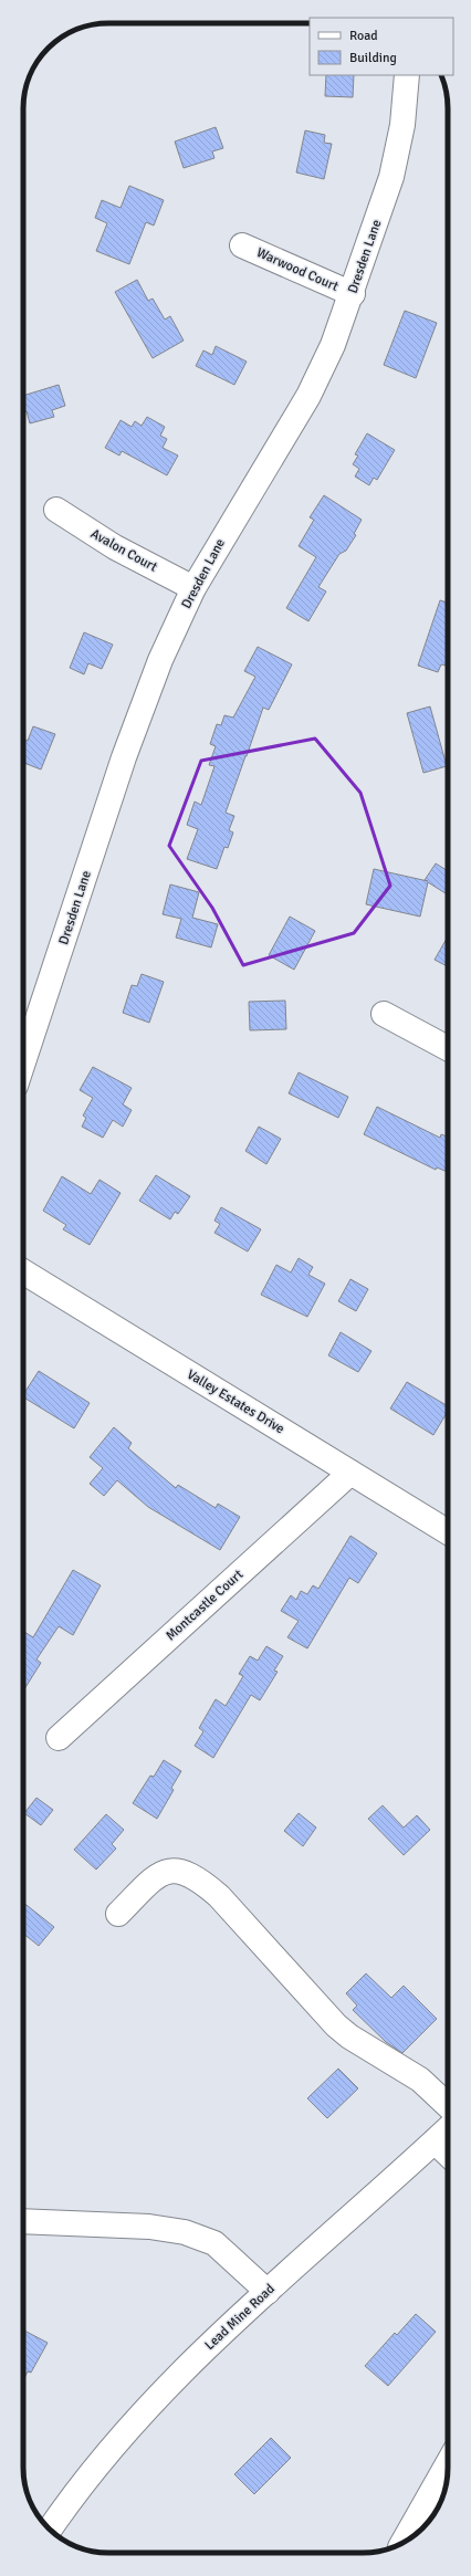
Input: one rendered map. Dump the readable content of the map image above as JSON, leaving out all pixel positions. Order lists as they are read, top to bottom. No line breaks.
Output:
{"streets":{"street":["Dresden Lane","Warwood Court","Avalon Court","Valley Estates Drive","Montcastle Court","Lead Mine Road"]},"crossings":[["Dresden Lane","Warwood Court"],["Dresden Lane","Avalon Court"],["Valley Estates Drive","Montcastle Court"]],"legend":["Road","Building"]}
